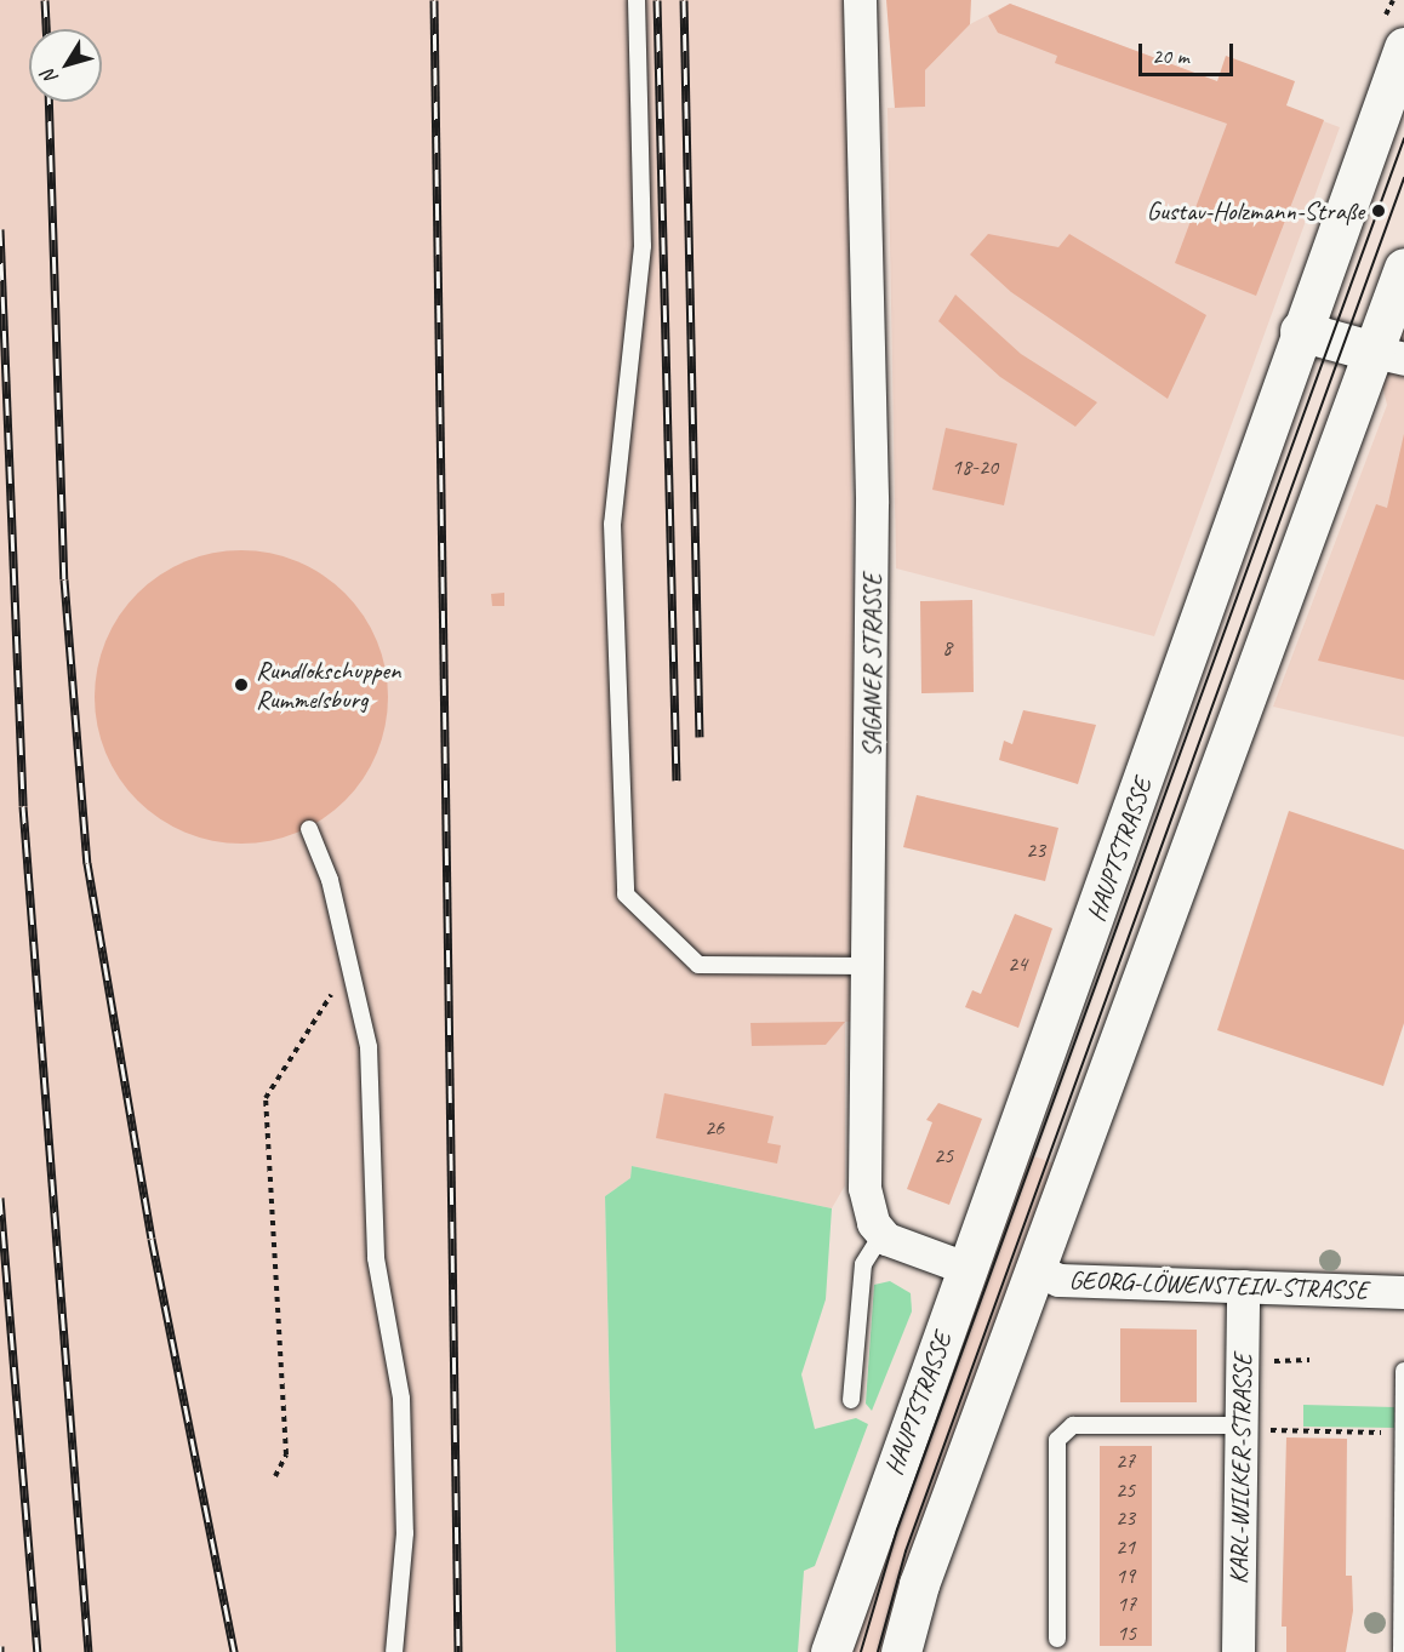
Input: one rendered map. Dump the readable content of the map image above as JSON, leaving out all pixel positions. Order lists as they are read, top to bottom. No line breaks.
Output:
{"streets":{"main road":["HAUPTSTRASSE"],"street":["SAGANER STRASSE","GEORG-LÖWENSTEIN-STRASSE","KARL-WILKER-STRASSE"]},"crossings":[["GEORG-LÖWENSTEIN-STRASSE","KARL-WILKER-STRASSE"]],"places":["Gustav-Holzmann-Straße","Rundlokschuppen Rummelsburg"],"house_numbers":["18-20","8","23","24","26","25","27","25","23","21","19","17","15"],"scale_bar":"20 m","north":"bottom left"}
